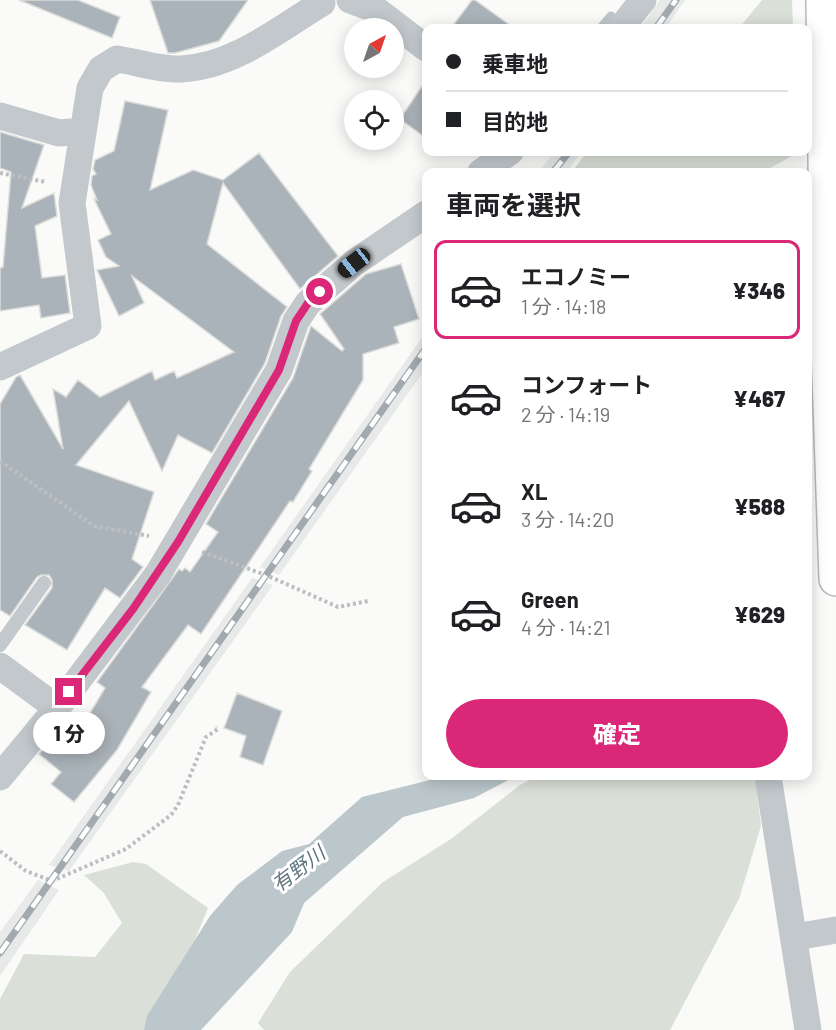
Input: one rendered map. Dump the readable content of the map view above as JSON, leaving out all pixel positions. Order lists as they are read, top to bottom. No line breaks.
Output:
{"water":["有野川"],"north":"top right","page":{"banner":["乗車地","目的地"],"heading":"車両を選択","list":[{"name":"エコノミー","note":"1 分 · 14:18","value":"¥346"},{"name":"コンフォート","note":"2 分 · 14:19","value":"¥467"},{"name":"XL","note":"3 分 · 14:20","value":"¥588"},{"name":"Green","note":"4 分 · 14:21","value":"¥629"}],"buttons":"確定","bubble":"1 分"}}
